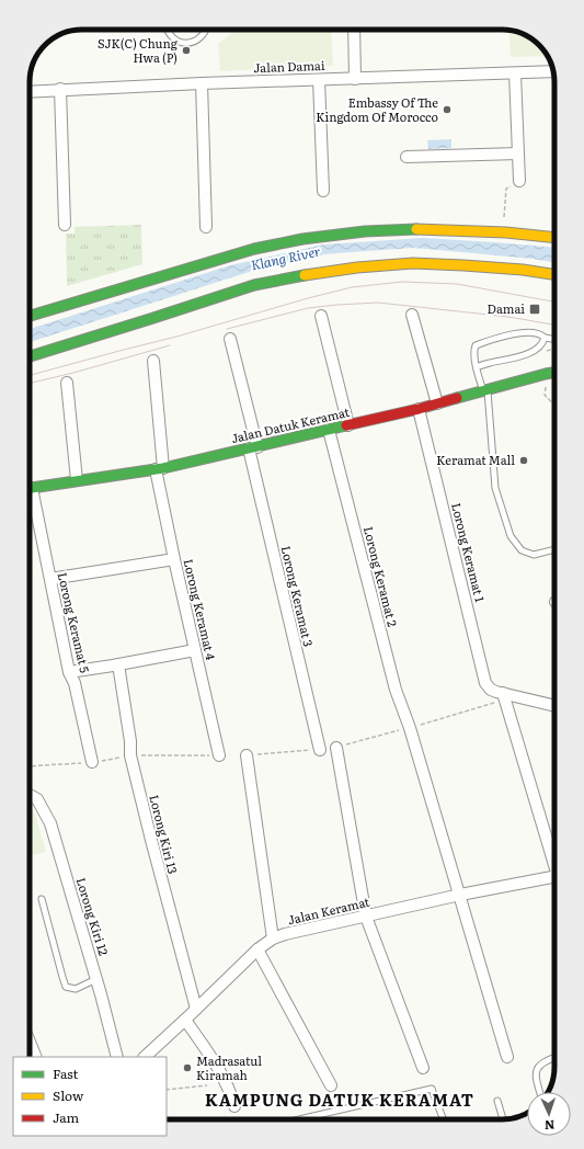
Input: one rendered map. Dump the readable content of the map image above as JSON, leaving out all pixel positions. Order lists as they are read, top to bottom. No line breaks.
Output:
{"streets":{"main road":["Jalan Datuk Keramat"],"street":["Jalan Damai","Lorong Keramat 1","Lorong Keramat 2","Lorong Keramat 3","Lorong Keramat 4","Lorong Keramat 5","Lorong Kiri 13","Jalan Keramat","Lorong Kiri 12"]},"crossings":[["Jalan Datuk Keramat","Lorong Keramat 1"],["Jalan Datuk Keramat","Lorong Keramat 2"],["Jalan Datuk Keramat","Lorong Keramat 3"],["Jalan Datuk Keramat","Lorong Keramat 4"],["Lorong Keramat 2","Jalan Keramat"],["Lorong Kiri 13","Jalan Keramat"]],"districts":["KAMPUNG DATUK KERAMAT"],"water":["Klang River"],"places":{"other":["SJK(C) Chung Hwa (P)","Embassy Of The Kingdom Of Morocco","Keramat Mall","Madrasatul Kiramah"],"transit":["Damai"]},"legend":["Fast","Slow","Jam"],"north":"bottom"}
